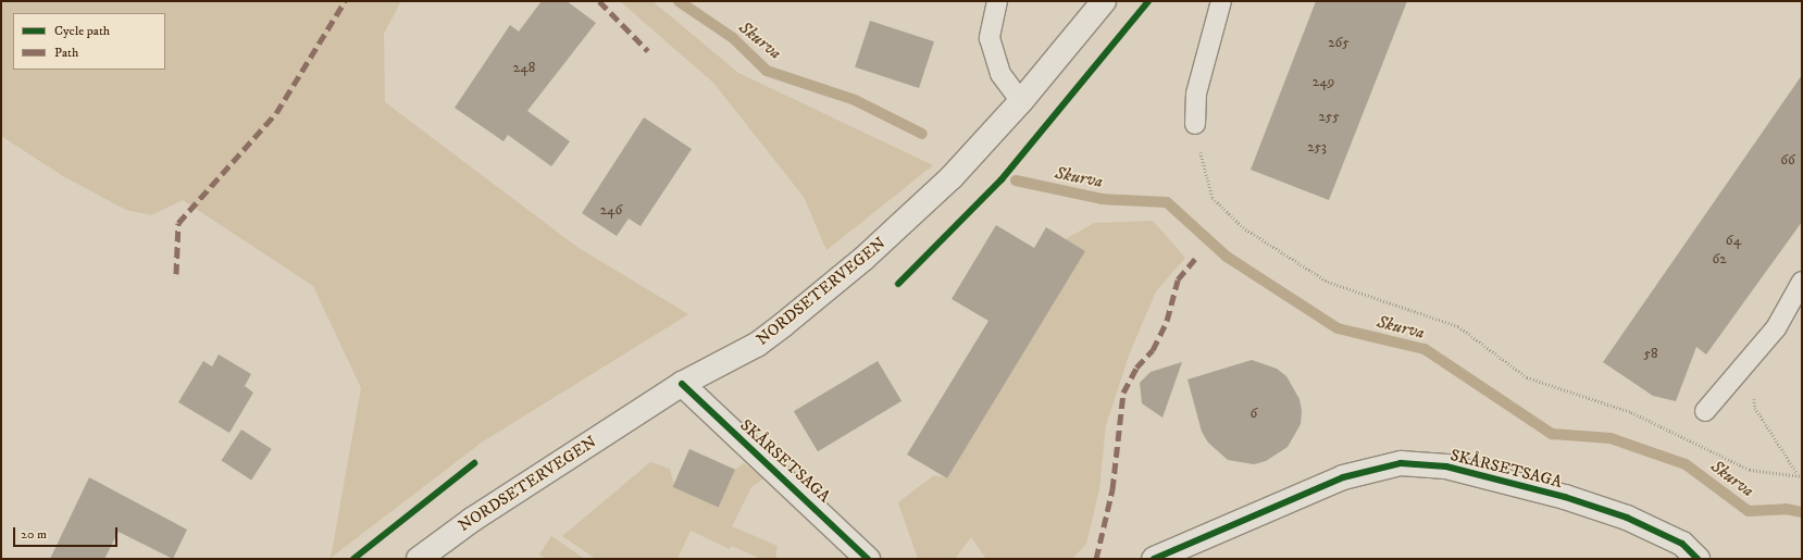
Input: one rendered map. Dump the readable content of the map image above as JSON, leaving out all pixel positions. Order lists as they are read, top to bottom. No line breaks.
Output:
{"streets":{"main road":["NORDSETERVEGEN","SKÅRSETSAGA"]},"crossings":[["NORDSETERVEGEN","SKÅRSETSAGA"]],"water":["Skurva"],"house_numbers":["265","248","249","255","253","66","246","64","62","58","6"],"legend":["Cycle path","Path"],"scale_bar":"20 m"}
